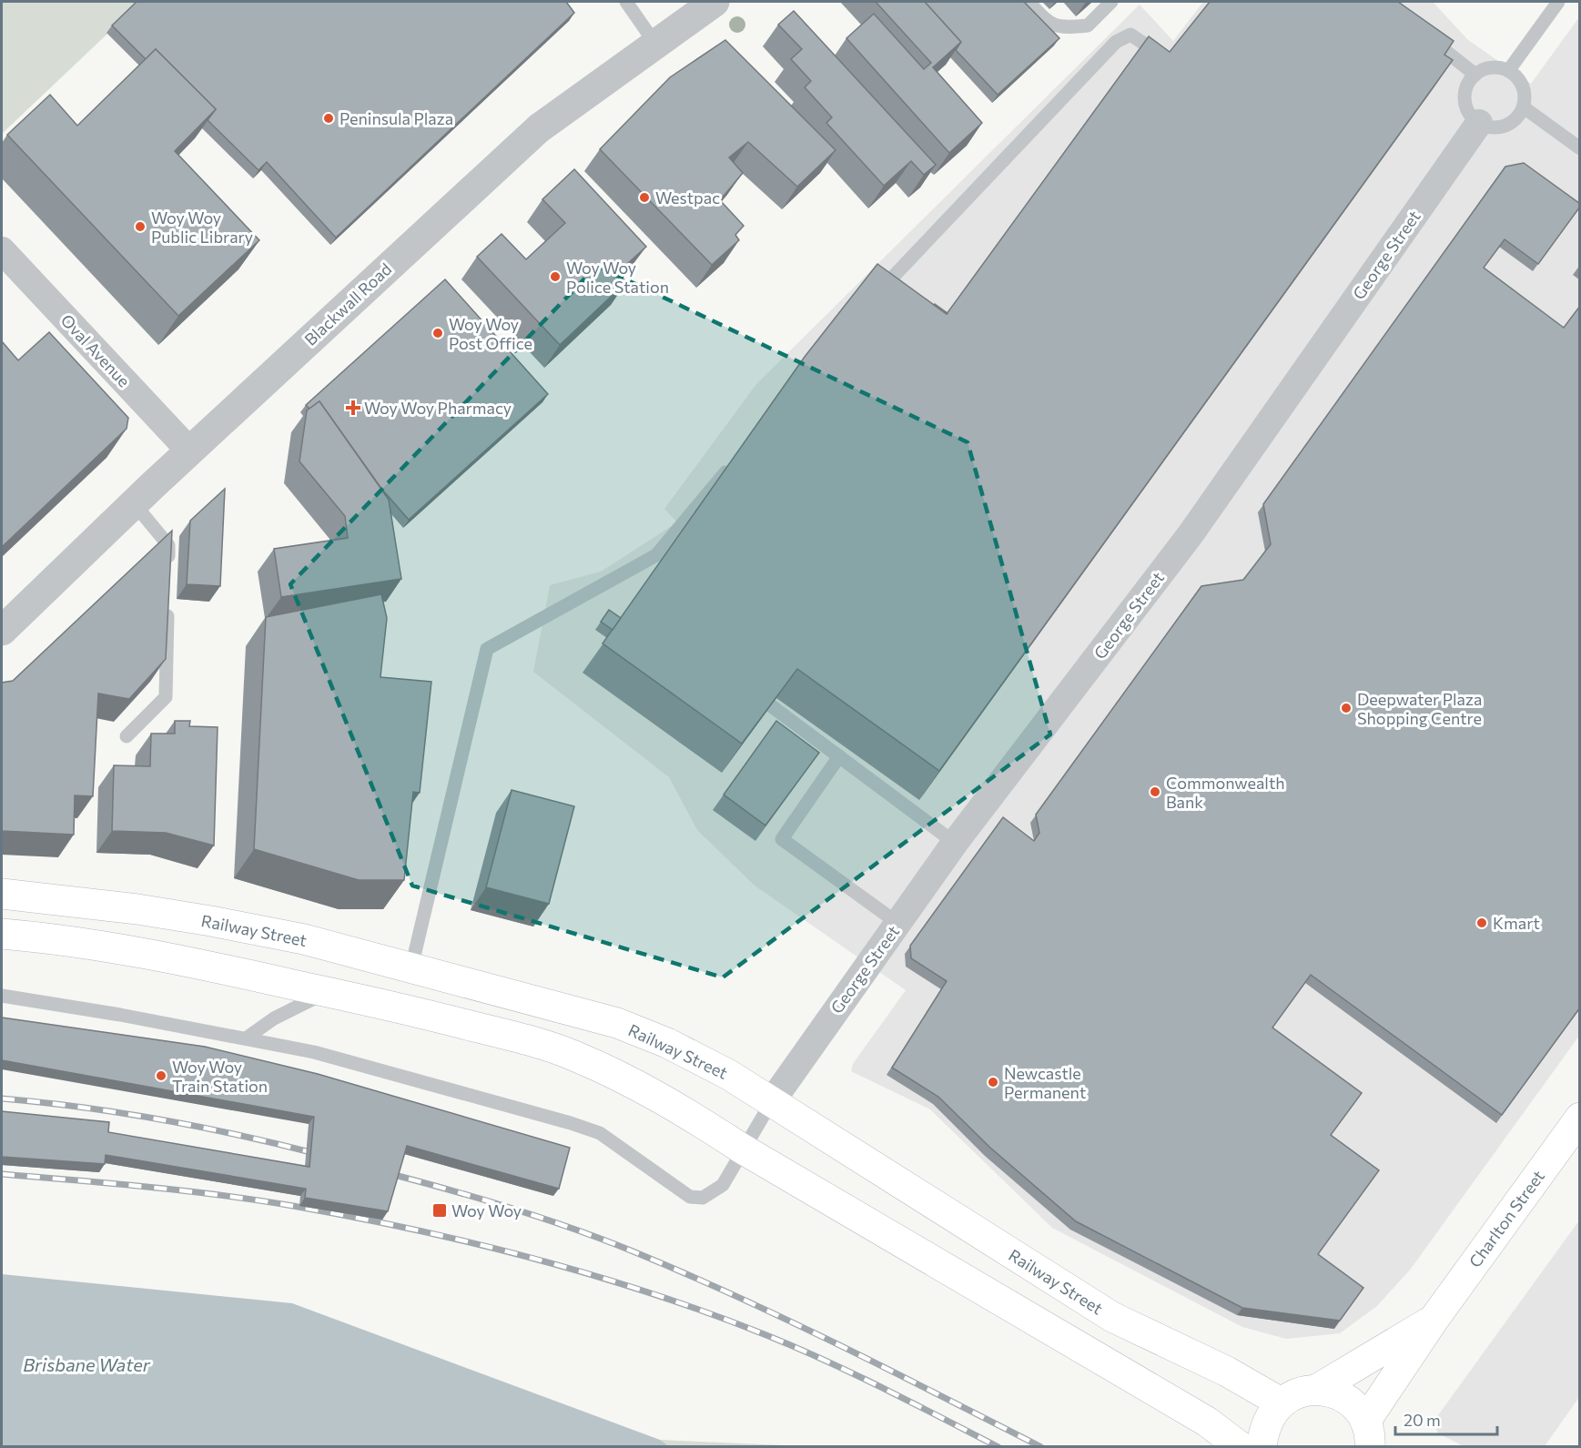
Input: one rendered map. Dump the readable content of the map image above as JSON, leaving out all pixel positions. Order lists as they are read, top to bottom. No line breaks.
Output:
{"streets":{"main road":["Railway Street","Charlton Street"],"street":["George Street","Blackwall Road","Oval Avenue"]},"crossings":[["George Street","Railway Street"],["Blackwall Road","Oval Avenue"],["Railway Street","Charlton Street"]],"water":["Brisbane Water"],"places":{"other":["Peninsula Plaza","Westpac","Woy Woy Public Library","Woy Woy Police Station","Woy Woy Post Office","Deepwater Plaza Shopping Centre","Commonwealth Bank","Kmart","Woy Woy Train Station","Newcastle Permanent"],"health":["Woy Woy Pharmacy"],"transit":["Woy Woy"]},"scale_bar":"20 m"}
